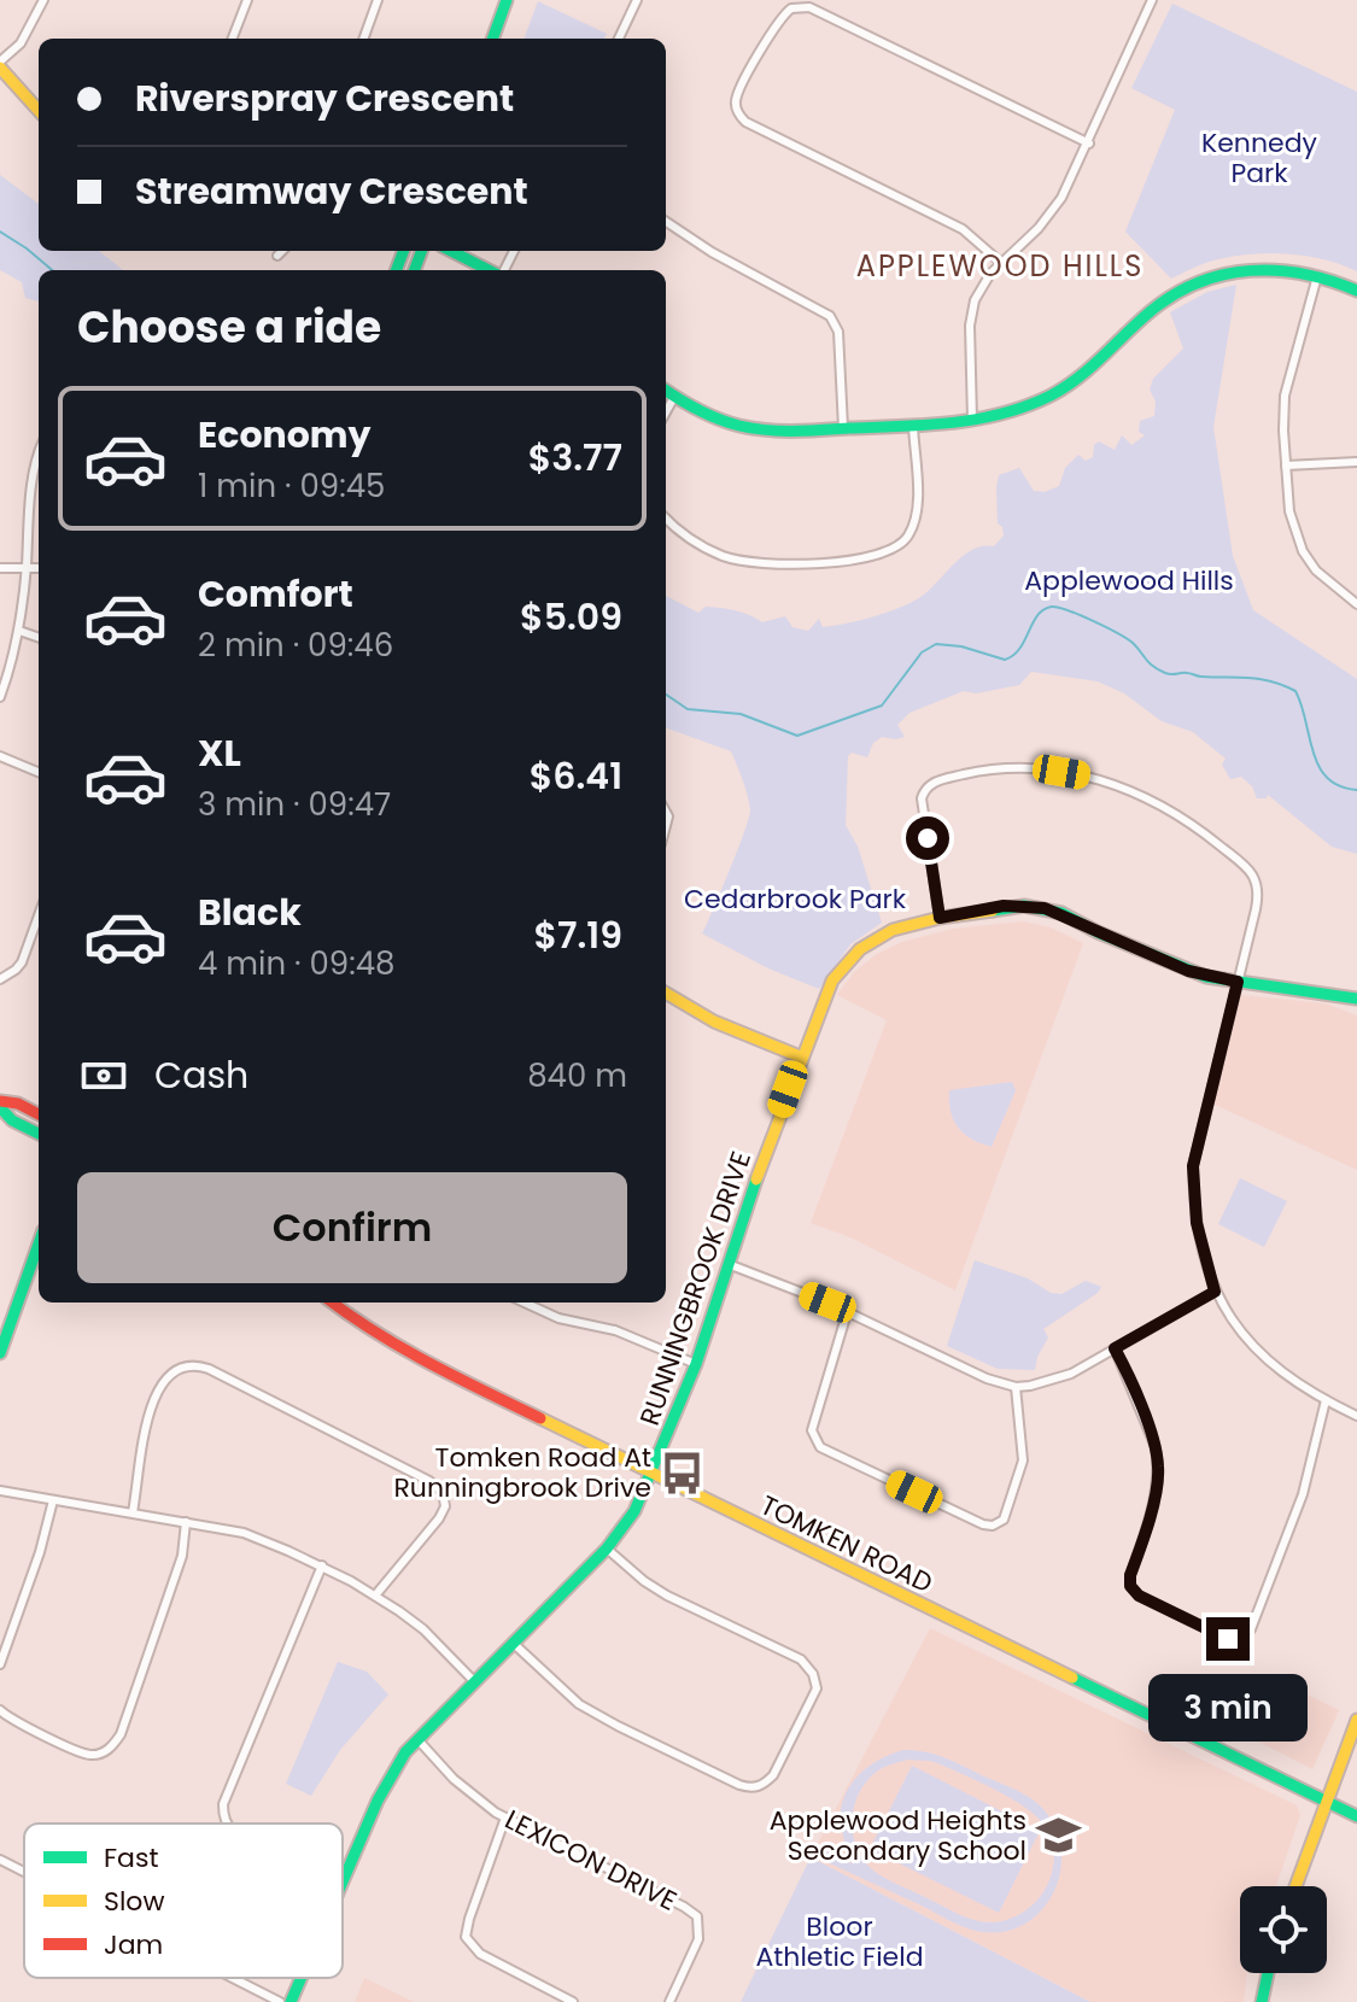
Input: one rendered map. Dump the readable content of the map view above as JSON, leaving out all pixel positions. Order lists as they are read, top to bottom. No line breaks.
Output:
{"streets":{"street":["RUNNINGBROOK DRIVE","TOMKEN ROAD","LEXICON DRIVE"]},"crossings":[["RUNNINGBROOK DRIVE","TOMKEN ROAD"],["RUNNINGBROOK DRIVE","LEXICON DRIVE"]],"districts":["APPLEWOOD HILLS"],"parks":["Kennedy Park","Applewood Hills","Cedarbrook Park","Bloor Athletic Field"],"places":{"bus stop":["Tomken Road At Runningbrook Drive"],"school or university":["Applewood Heights Secondary School"]},"legend":["Fast","Slow","Jam"],"page":{"banner":["Riverspray Crescent","Streamway Crescent"],"heading":"Choose a ride","list":[{"name":"Economy","note":"1 min · 09:45","value":"$3.77"},{"name":"Comfort","note":"2 min · 09:46","value":"$5.09"},{"name":"XL","note":"3 min · 09:47","value":"$6.41"},{"name":"Black","note":"4 min · 09:48","value":"$7.19"}],"pay":["Cash","840 m"],"buttons":"Confirm","bubble":"3 min"}}
